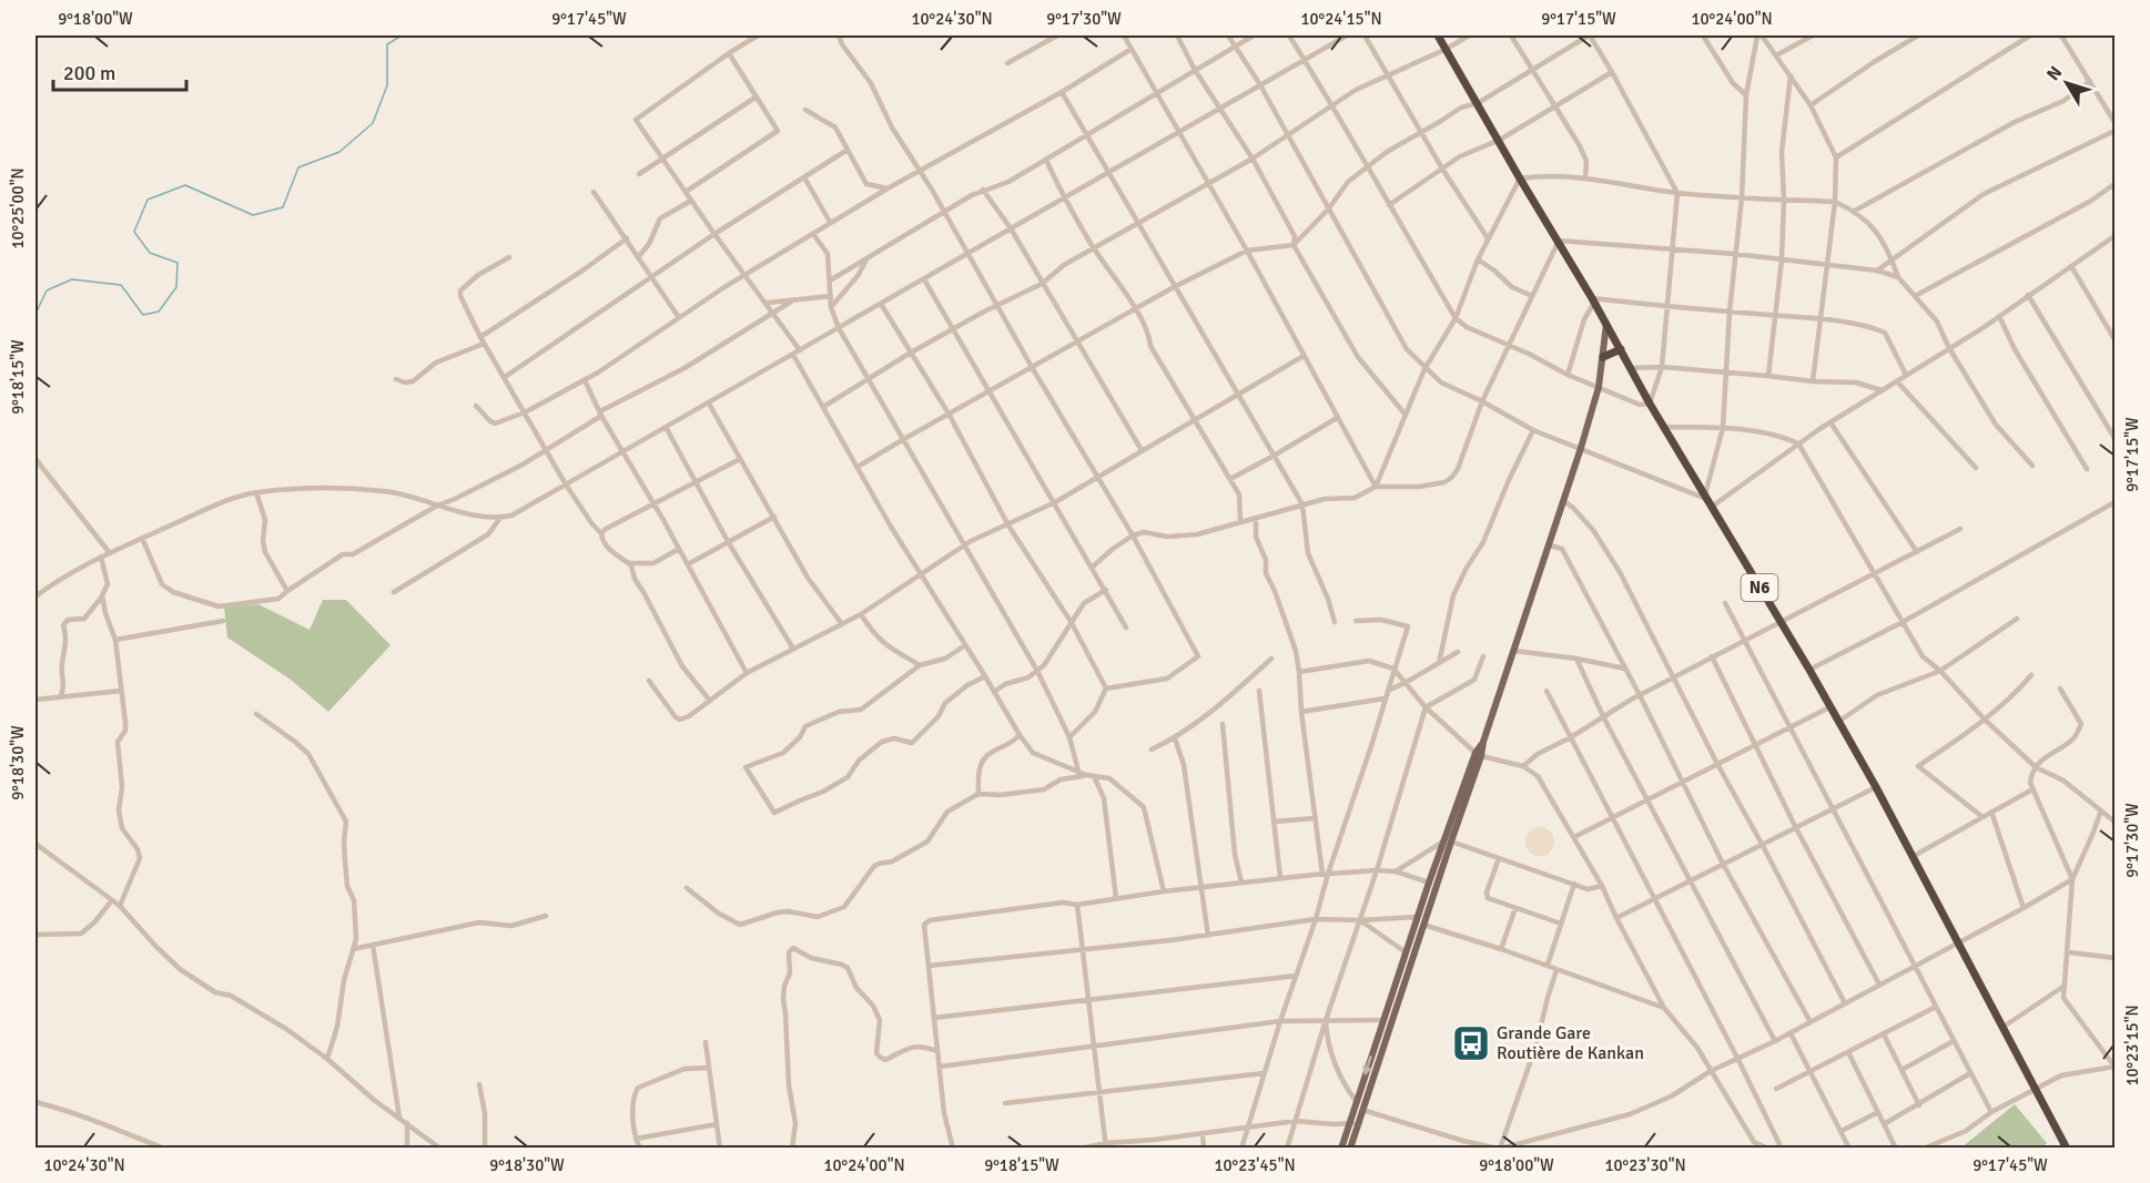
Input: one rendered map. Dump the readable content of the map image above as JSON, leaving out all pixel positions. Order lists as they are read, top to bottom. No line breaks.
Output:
{"streets":{"highway":["N6"]},"places":{"bus stop":["Grande Gare Routière de Kankan"]},"scale_bar":"200 m","north":"top left","coordinates":["9°18'00\"W","9°17'45\"W","10°24'30\"N","9°17'30\"W","10°24'15\"N","9°17'15\"W","10°24'00\"N","10°25'00\"N","9°18'15\"W","9°18'30\"W","10°23'15\"N","10°23'45\"N","10°23'30\"N"]}
